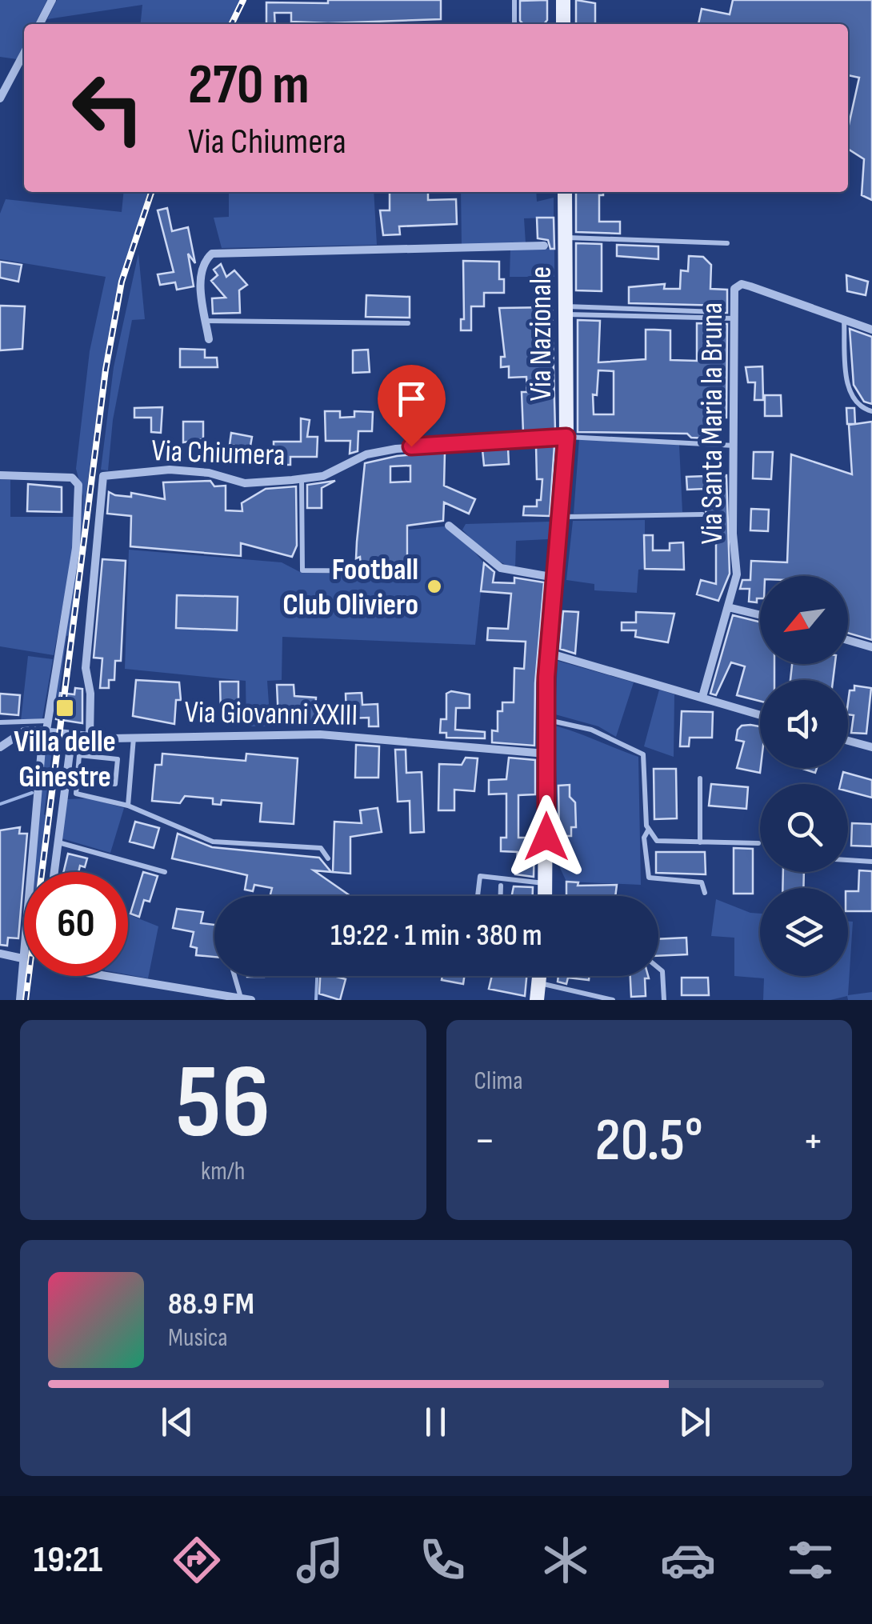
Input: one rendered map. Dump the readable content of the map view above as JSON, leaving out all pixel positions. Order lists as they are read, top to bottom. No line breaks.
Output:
{"streets":{"main road":["Via Nazionale"],"street":["Via Santa Maria la Bruna","Via Chiumera","Via Giovanni XXIII"]},"crossings":[["Via Nazionale","Via Chiumera"],["Via Nazionale","Via Giovanni XXIII"],["Via Chiumera","Via Giovanni XXIII"]],"places":{"other":["Football Club Oliviero"],"transit":["Villa delle Ginestre"]},"north":"bottom left","page":{"turn":["270 m","Via Chiumera"],"limit":"60","trip":"19:22 · 1 min · 380 m","tile":[["56","km/h"],"Clima"],"heat":["−","20.5°","+"],"song":["88.9 FM","Musica"],"tabs":"19:21"}}
